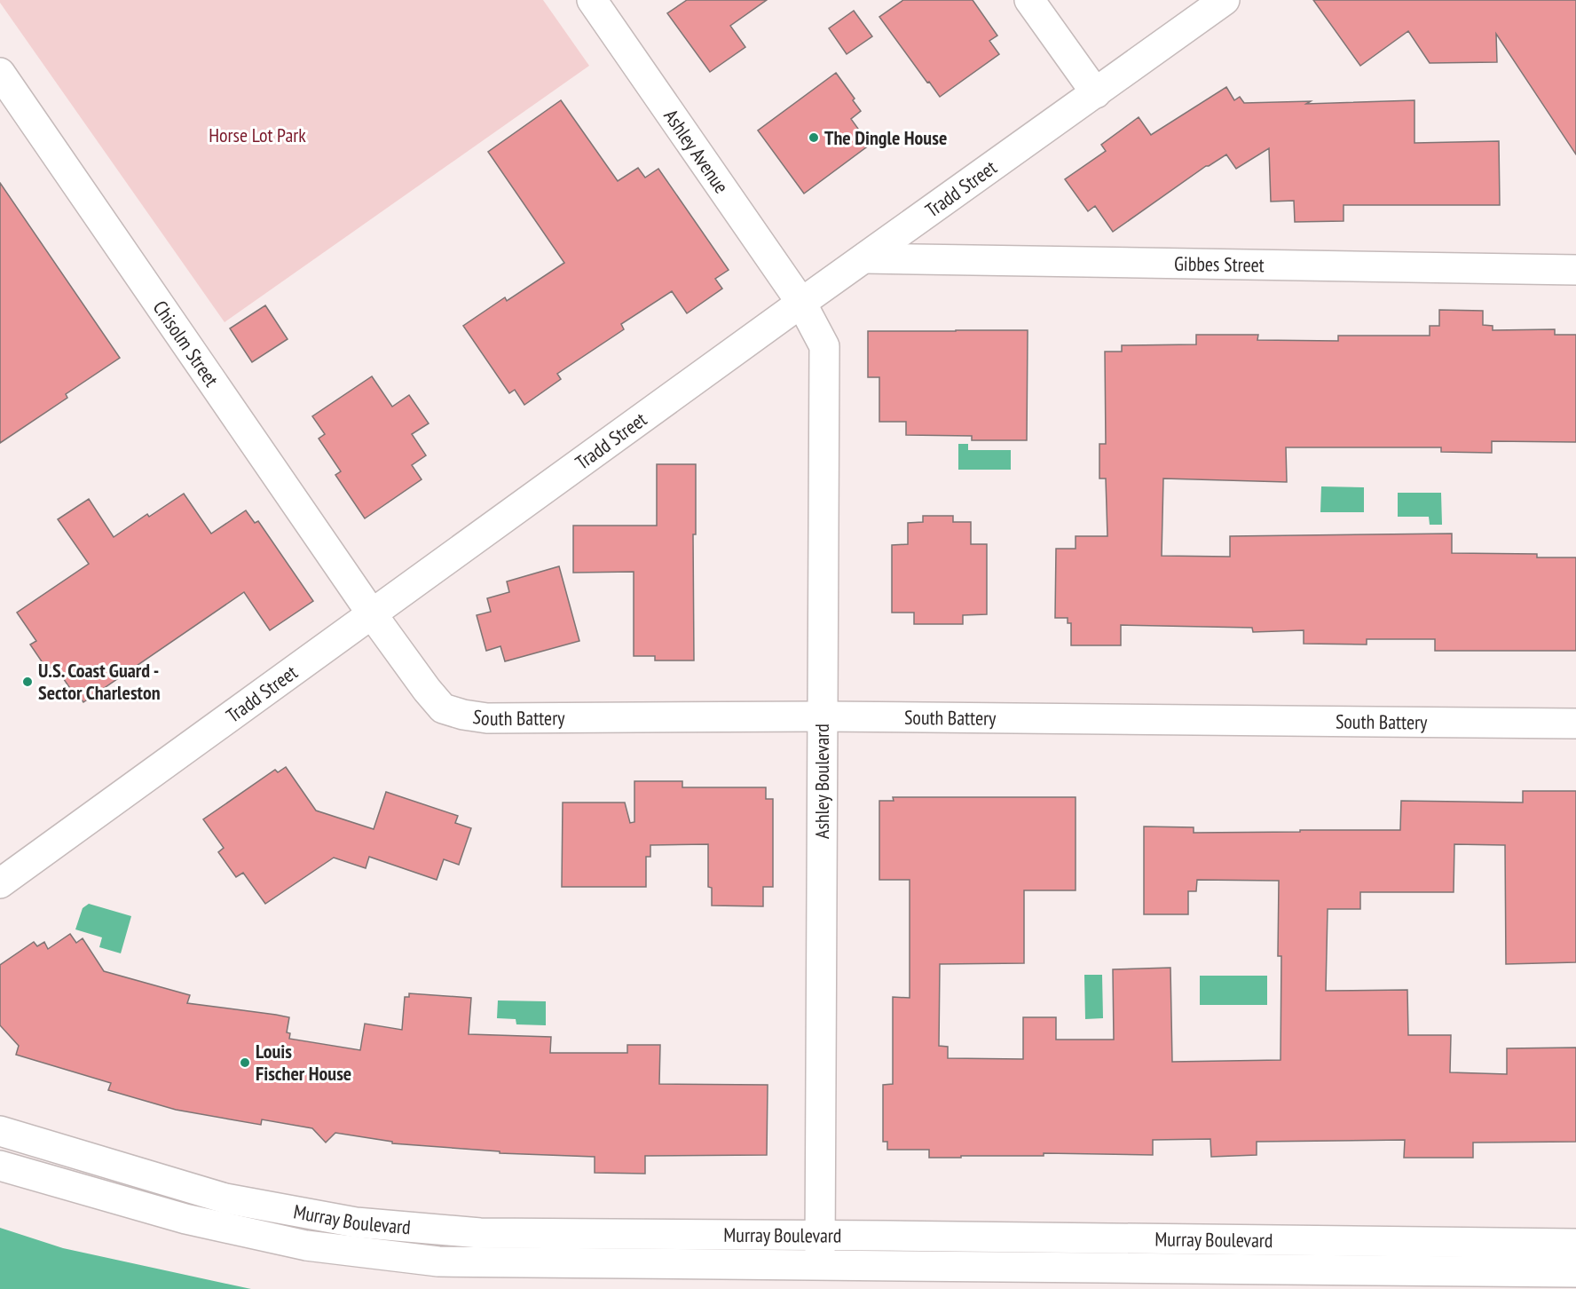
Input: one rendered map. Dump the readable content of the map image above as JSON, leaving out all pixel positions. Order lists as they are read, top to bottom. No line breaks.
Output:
{"streets":{"street":["Ashley Avenue","Tradd Street","Gibbes Street","Chisolm Street","South Battery","Ashley Boulevard","Murray Boulevard"]},"crossings":[["Ashley Avenue","Tradd Street"],["Ashley Avenue","Ashley Boulevard"],["Tradd Street","Gibbes Street"],["Tradd Street","Chisolm Street"],["Tradd Street","South Battery"],["Tradd Street","Ashley Boulevard"],["Chisolm Street","South Battery"],["South Battery","Ashley Boulevard"],["Ashley Boulevard","Murray Boulevard"]],"parks":["Horse Lot Park"],"places":["The Dingle House","U.S. Coast Guard - Sector Charleston","Louis Fischer House"]}
